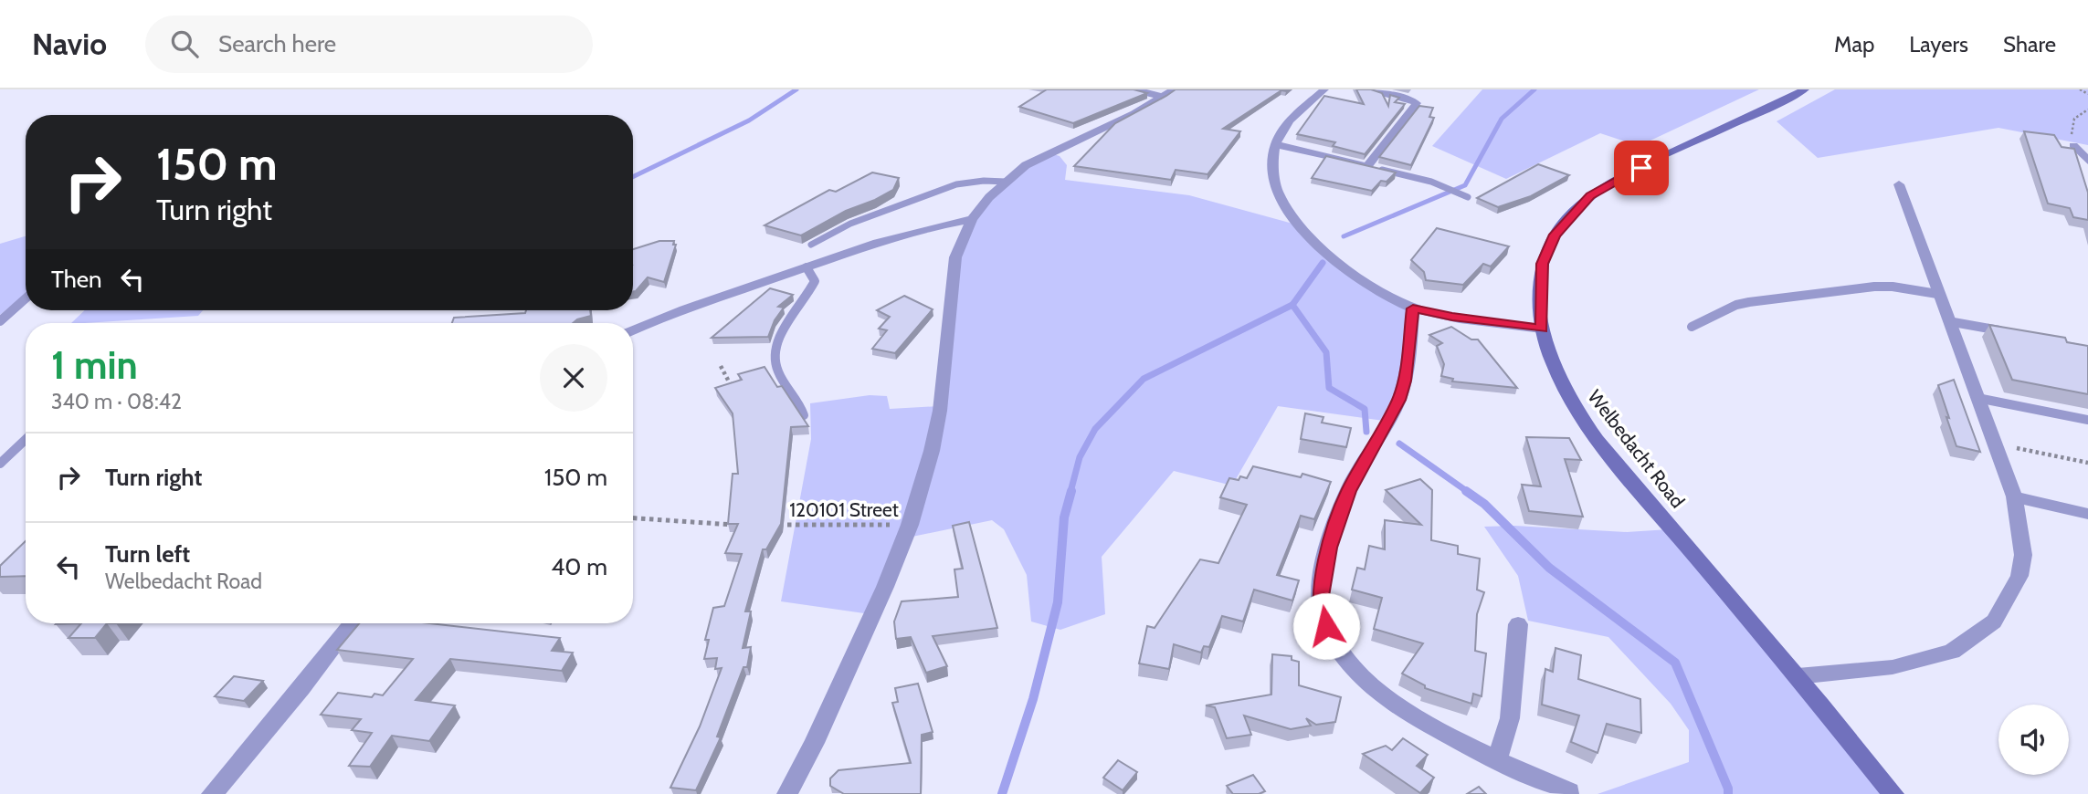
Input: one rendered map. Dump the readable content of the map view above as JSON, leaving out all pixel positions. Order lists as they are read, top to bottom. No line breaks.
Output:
{"streets":{"street":["Welbedacht Road"],"path":["120101 Street"]},"page":{"header":"Navio","search":"Search here","nav":["Map","Layers","Share"],"turn":["150 m","Turn right"],"then":"Then","heading":["1 min","340 m · 08:42"],"list":[{"name":"Turn right","value":"150 m"},{"name":"Turn left","note":"Welbedacht Road","value":"40 m"}]}}
